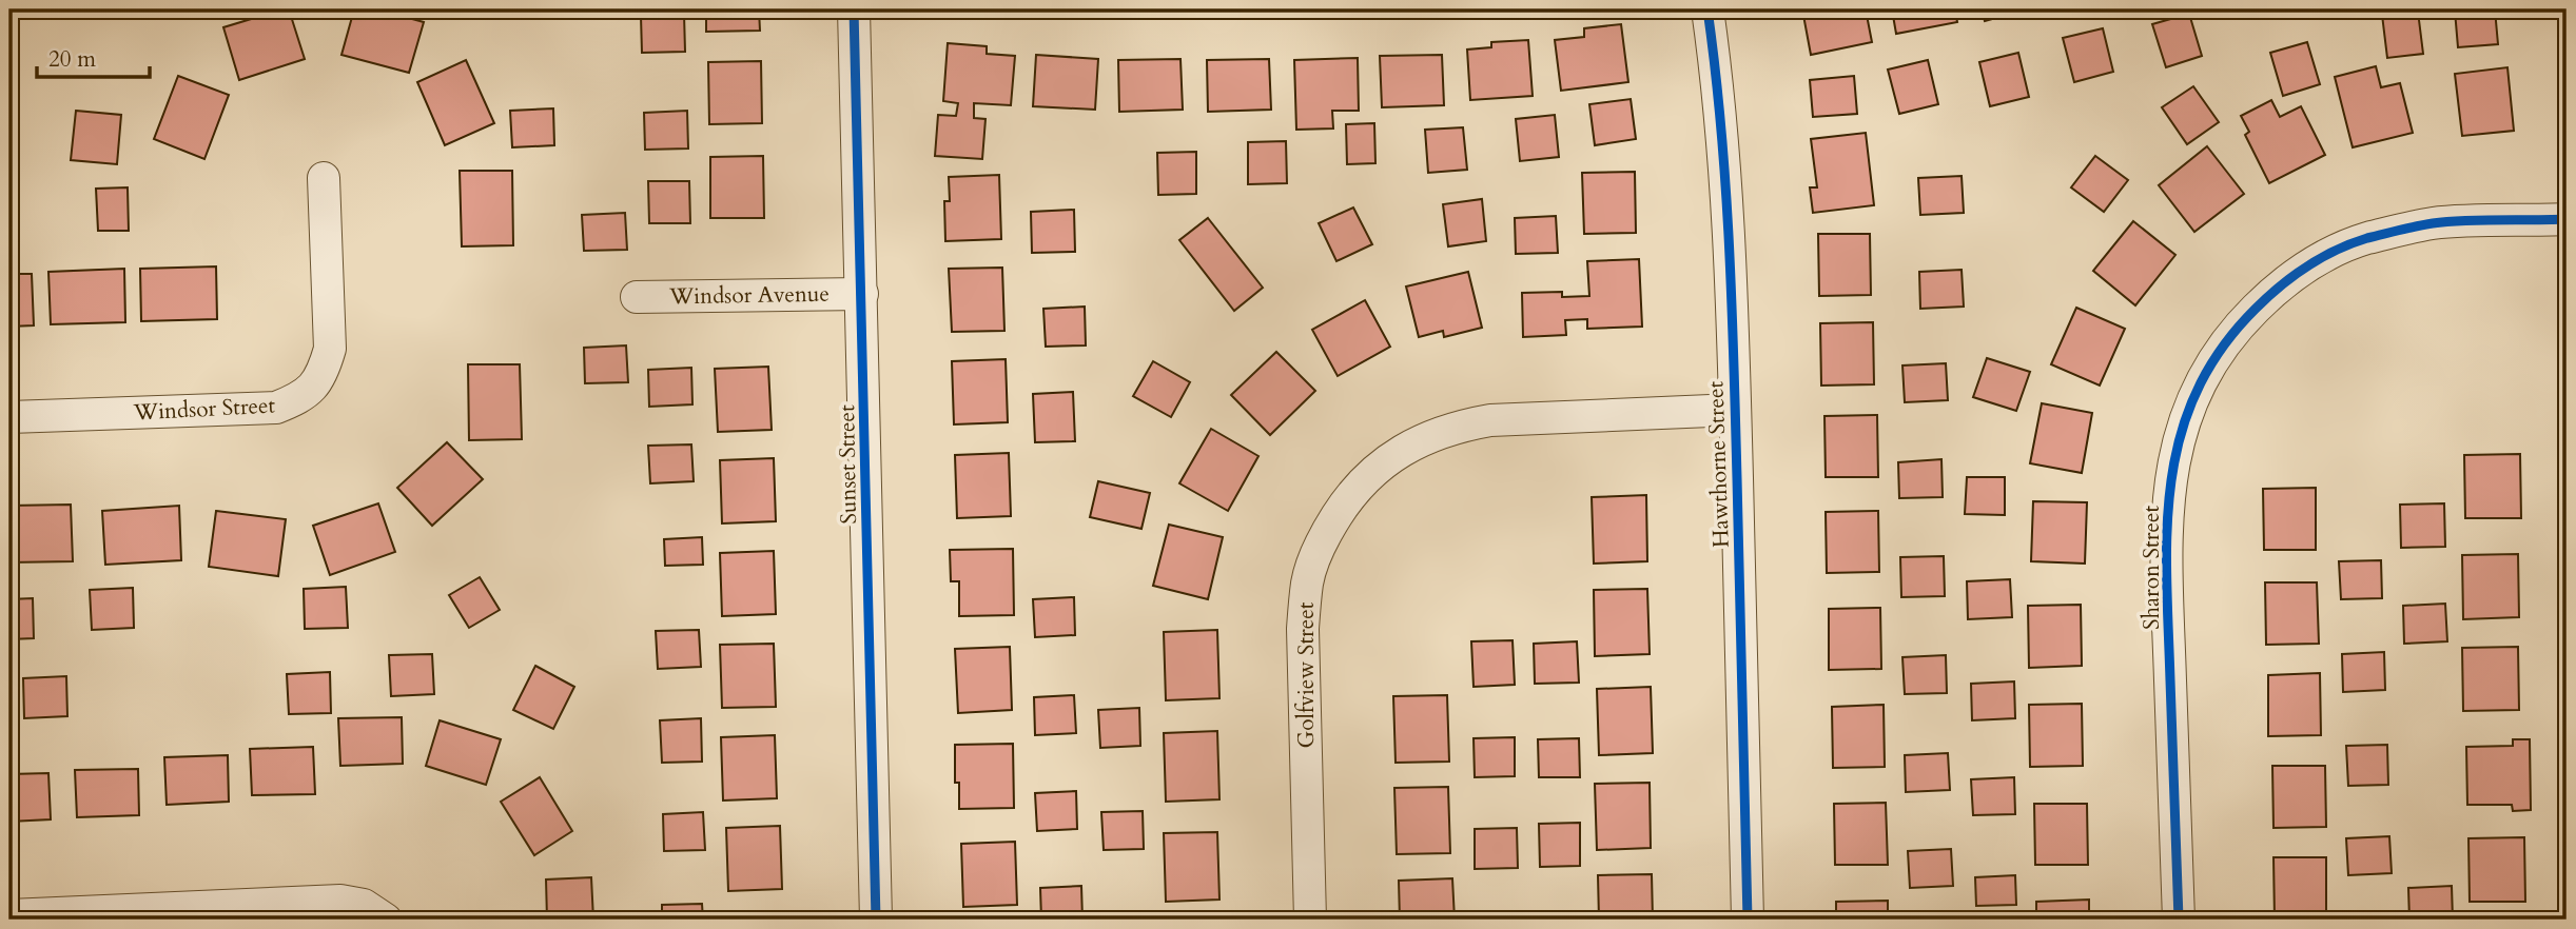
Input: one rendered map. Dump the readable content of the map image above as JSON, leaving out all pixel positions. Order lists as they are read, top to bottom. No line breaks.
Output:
{"streets":{"street":["Windsor Avenue","Windsor Street","Sunset Street","Hawthorne Street","Sharon Street","Golfview Street"]},"crossings":[["Windsor Avenue","Sunset Street"],["Hawthorne Street","Golfview Street"]],"scale_bar":"20 m"}
